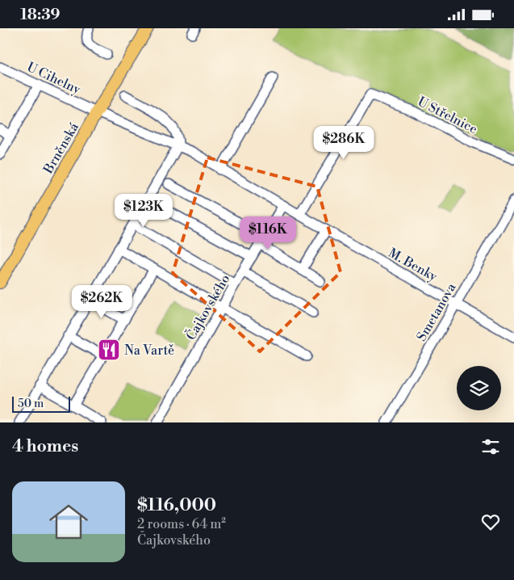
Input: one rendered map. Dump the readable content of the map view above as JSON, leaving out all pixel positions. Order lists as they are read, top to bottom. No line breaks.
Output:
{"streets":{"main road":["Brněnská"],"street":["U Cihelny","U Střelnice","M. Benky","Čajkovského","Smetanova"]},"crossings":[["U Cihelny","Brněnská"],["U Cihelny","M. Benky"],["U Střelnice","M. Benky"],["Brněnská","M. Benky"],["M. Benky","Čajkovského"],["M. Benky","Smetanova"]],"places":{"restaurant":["Na Vartě"]},"scale_bar":"50 m","page":{"status":"18:39","price":["$286K","$123K","$116K","$262K"],"scale":"50 m","heading":"4 homes","list":[{"name":"$116,000","note":"2 rooms · 64 m² · Čajkovského"}]}}
